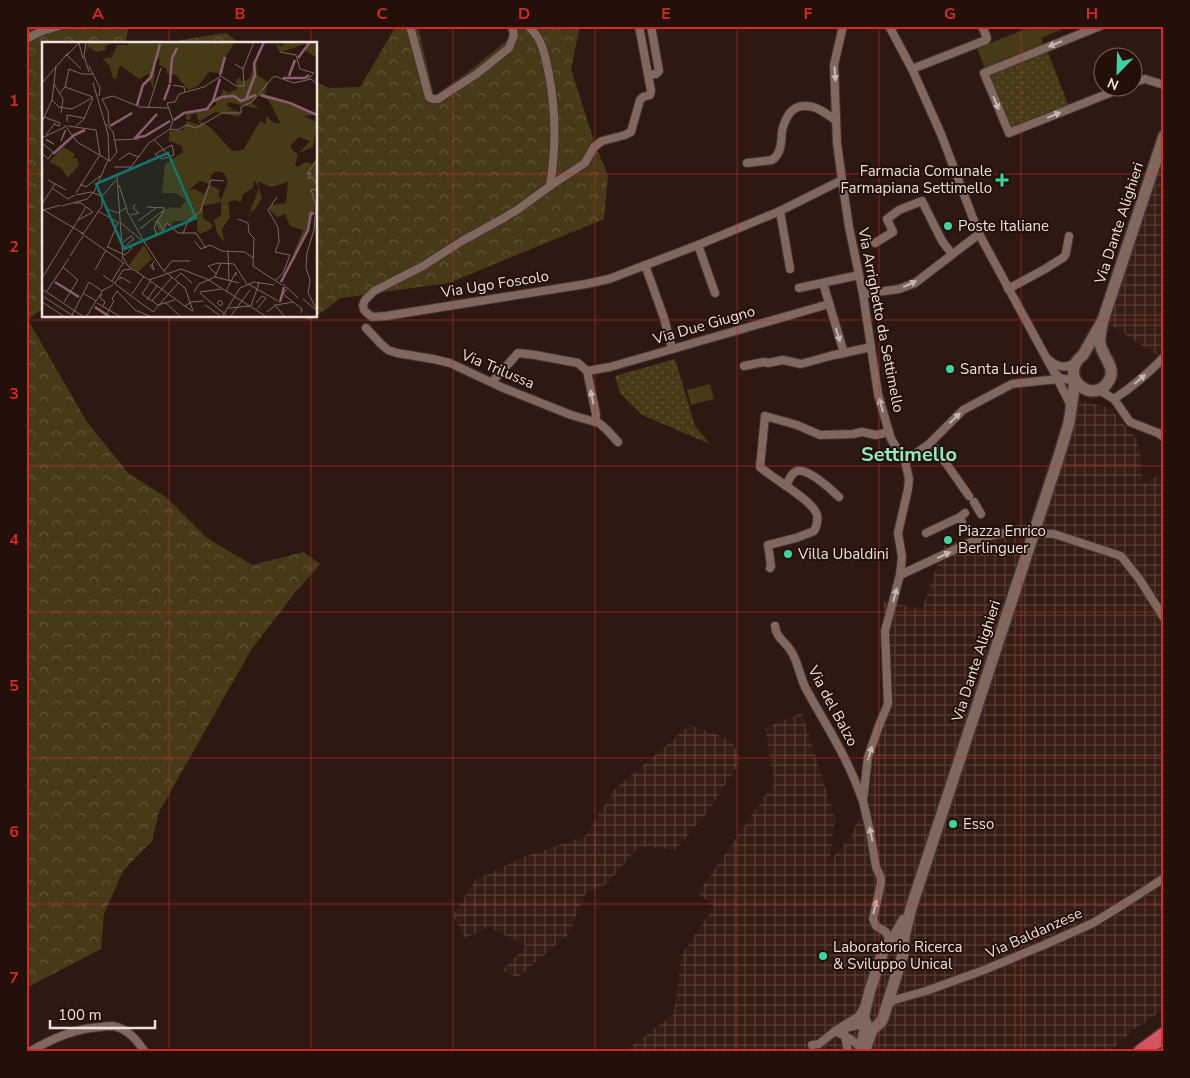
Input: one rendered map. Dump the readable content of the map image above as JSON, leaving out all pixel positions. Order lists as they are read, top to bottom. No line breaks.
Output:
{"streets":{"main road":["Via Dante Alighieri"],"street":["Via Ugo Foscolo","Via Arrighetto da Settimello","Via Due Giugno","Via Trilussa","Via del Balzo","Via Baldanzese"]},"crossings":[["Via Dante Alighieri","Via Arrighetto da Settimello"],["Via Dante Alighieri","Via Baldanzese"],["Via Ugo Foscolo","Via Arrighetto da Settimello"],["Via Arrighetto da Settimello","Via del Balzo"]],"districts":["Settimello"],"places":{"health":["Farmacia Comunale Farmapiana Settimello"],"other":["Poste Italiane","Santa Lucia","Piazza Enrico Berlinguer","Villa Ubaldini","Esso","Laboratorio Ricerca & Sviluppo Unical"]},"scale_bar":"100 m","north":"bottom left","grid":{"columns":["A","B","C","D","E","F","G","H"],"rows":["1","2","3","4","5","6","7"]}}
